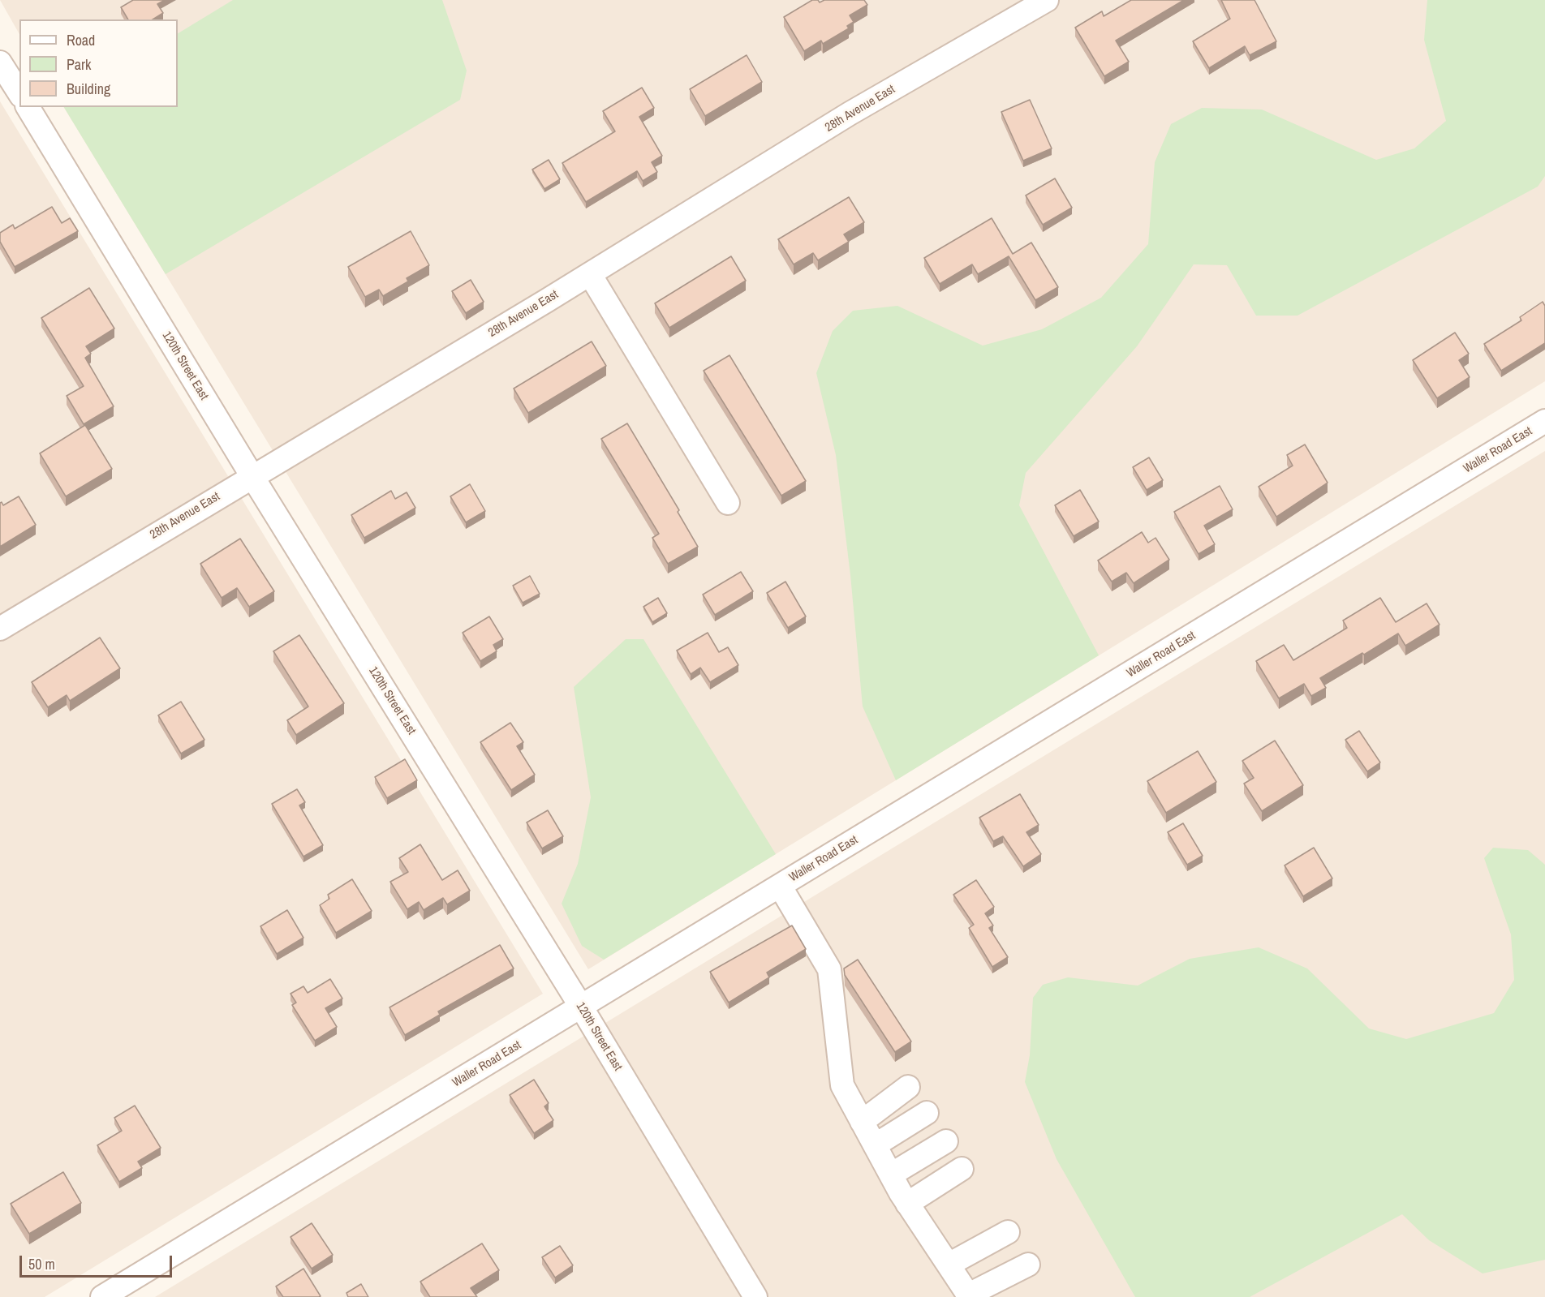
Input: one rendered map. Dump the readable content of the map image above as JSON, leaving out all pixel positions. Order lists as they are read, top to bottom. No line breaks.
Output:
{"streets":{"street":["28th Avenue East","120th Street East","Waller Road East"]},"crossings":[["28th Avenue East","120th Street East"],["120th Street East","Waller Road East"]],"legend":["Road","Park","Building"],"scale_bar":"50 m"}
